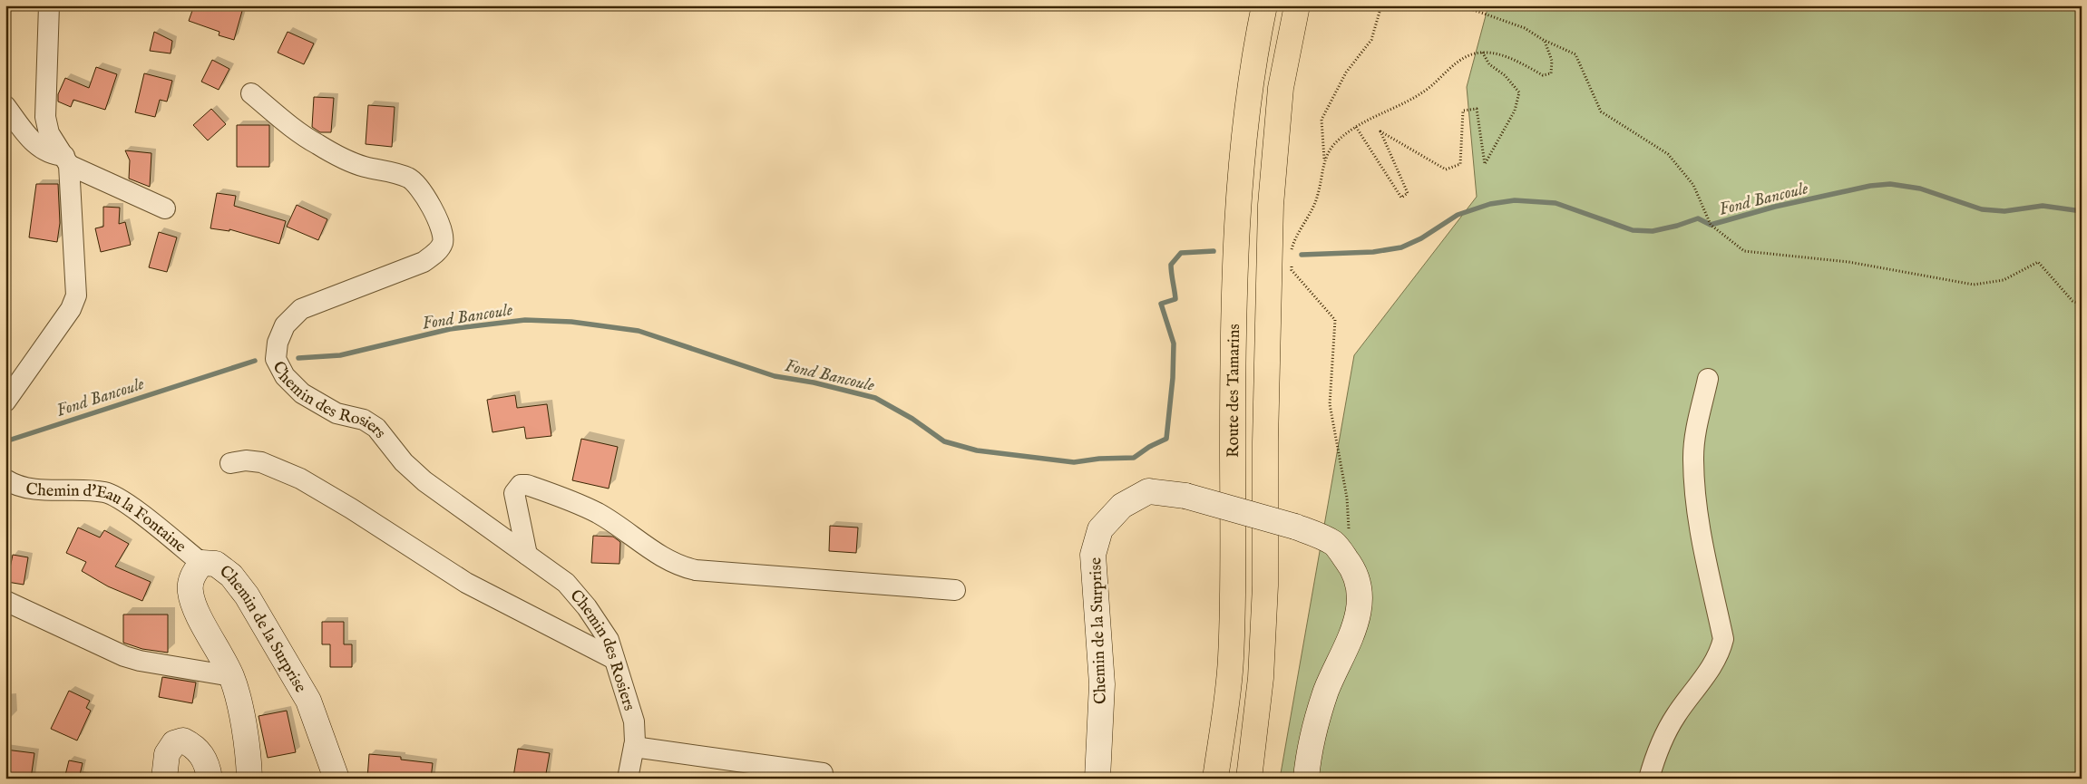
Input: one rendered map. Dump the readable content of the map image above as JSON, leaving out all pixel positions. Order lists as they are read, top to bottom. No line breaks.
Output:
{"streets":{"highway":["Route des Tamarins"],"main road":["Chemin de la Surprise"],"street":["Chemin des Rosiers","Chemin d'Eau la Fontaine"]},"crossings":[["Chemin d'Eau la Fontaine","Chemin de la Surprise"]],"water":["Fond Bancoule"]}
